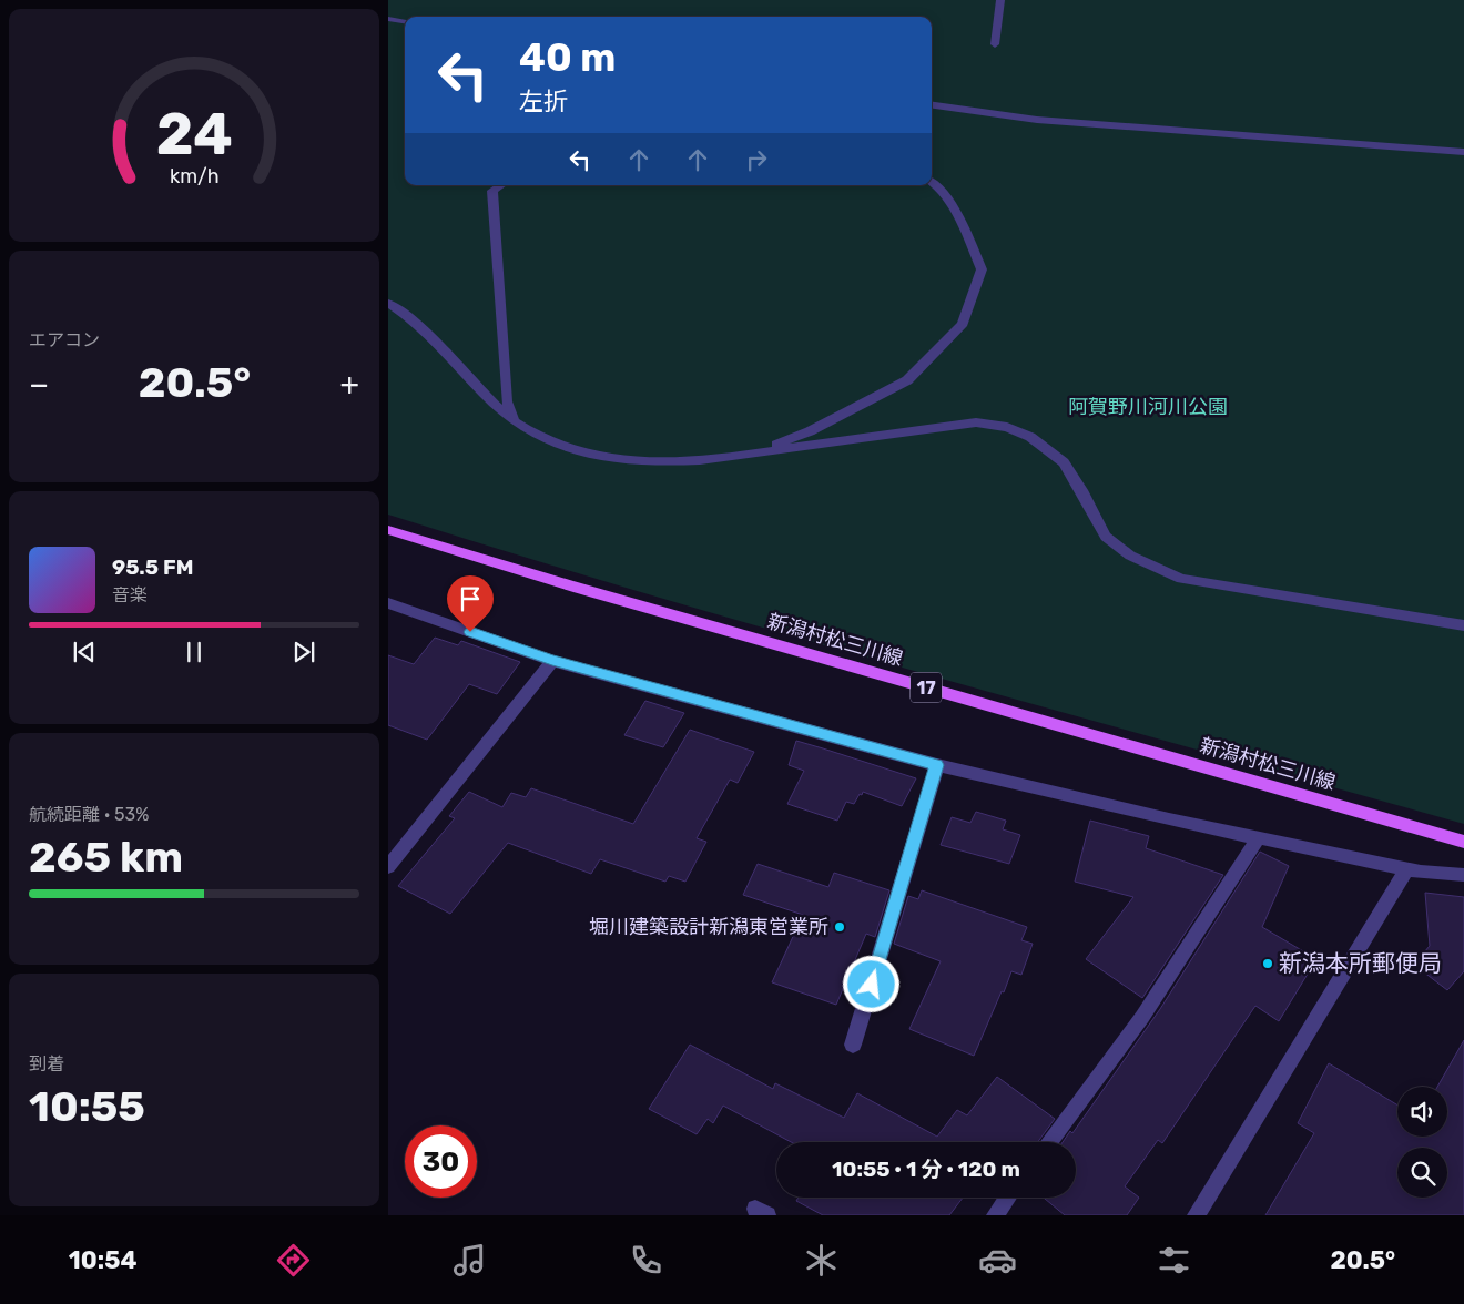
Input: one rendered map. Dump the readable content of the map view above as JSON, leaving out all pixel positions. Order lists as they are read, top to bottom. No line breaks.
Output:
{"streets":{"main road":["新潟村松三川線","17"]},"parks":["阿賀野川河川公園"],"places":["堀川建築設計新潟東営業所","新潟本所郵便局"],"page":{"turn":["40 m","左折"],"tile":["エアコン",["航続距離 · 53%","265 km"],["到着","10:55"]],"heat":["−","20.5°","+"],"song":["95.5 FM","音楽"],"limit":"30","trip":"10:55 · 1 分 · 120 m","tabs":["10:54","20.5°"],"gauge":["24","km/h"]}}
